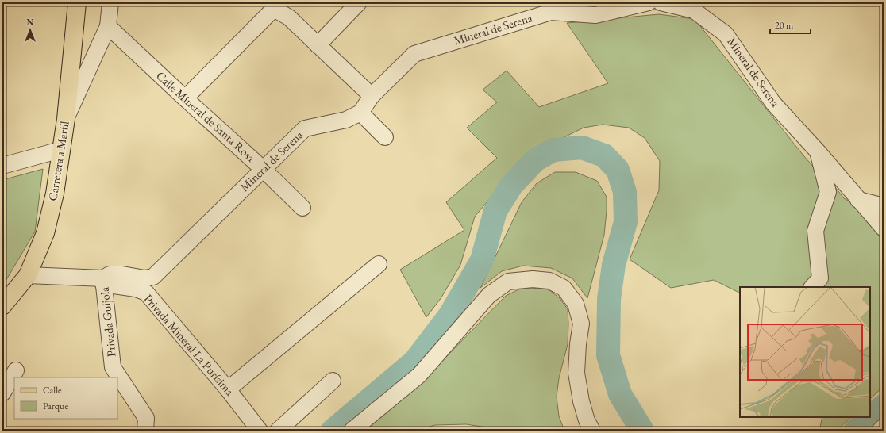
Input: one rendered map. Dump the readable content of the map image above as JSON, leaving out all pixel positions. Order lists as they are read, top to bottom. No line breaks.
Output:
{"streets":{"main road":["Carretera a Marfil"],"street":["Mineral de Serena","Calle Mineral de Santa Rosa","Privada Guijola","Privada Mineral La Purísima"]},"crossings":[["Mineral de Serena","Calle Mineral de Santa Rosa"],["Mineral de Serena","Carretera a Marfil"],["Mineral de Serena","Privada Guijola"],["Mineral de Serena","Privada Mineral La Purísima"],["Privada Guijola","Privada Mineral La Purísima"]],"legend":["Calle","Parque"],"scale_bar":"20 m","north":"top"}
